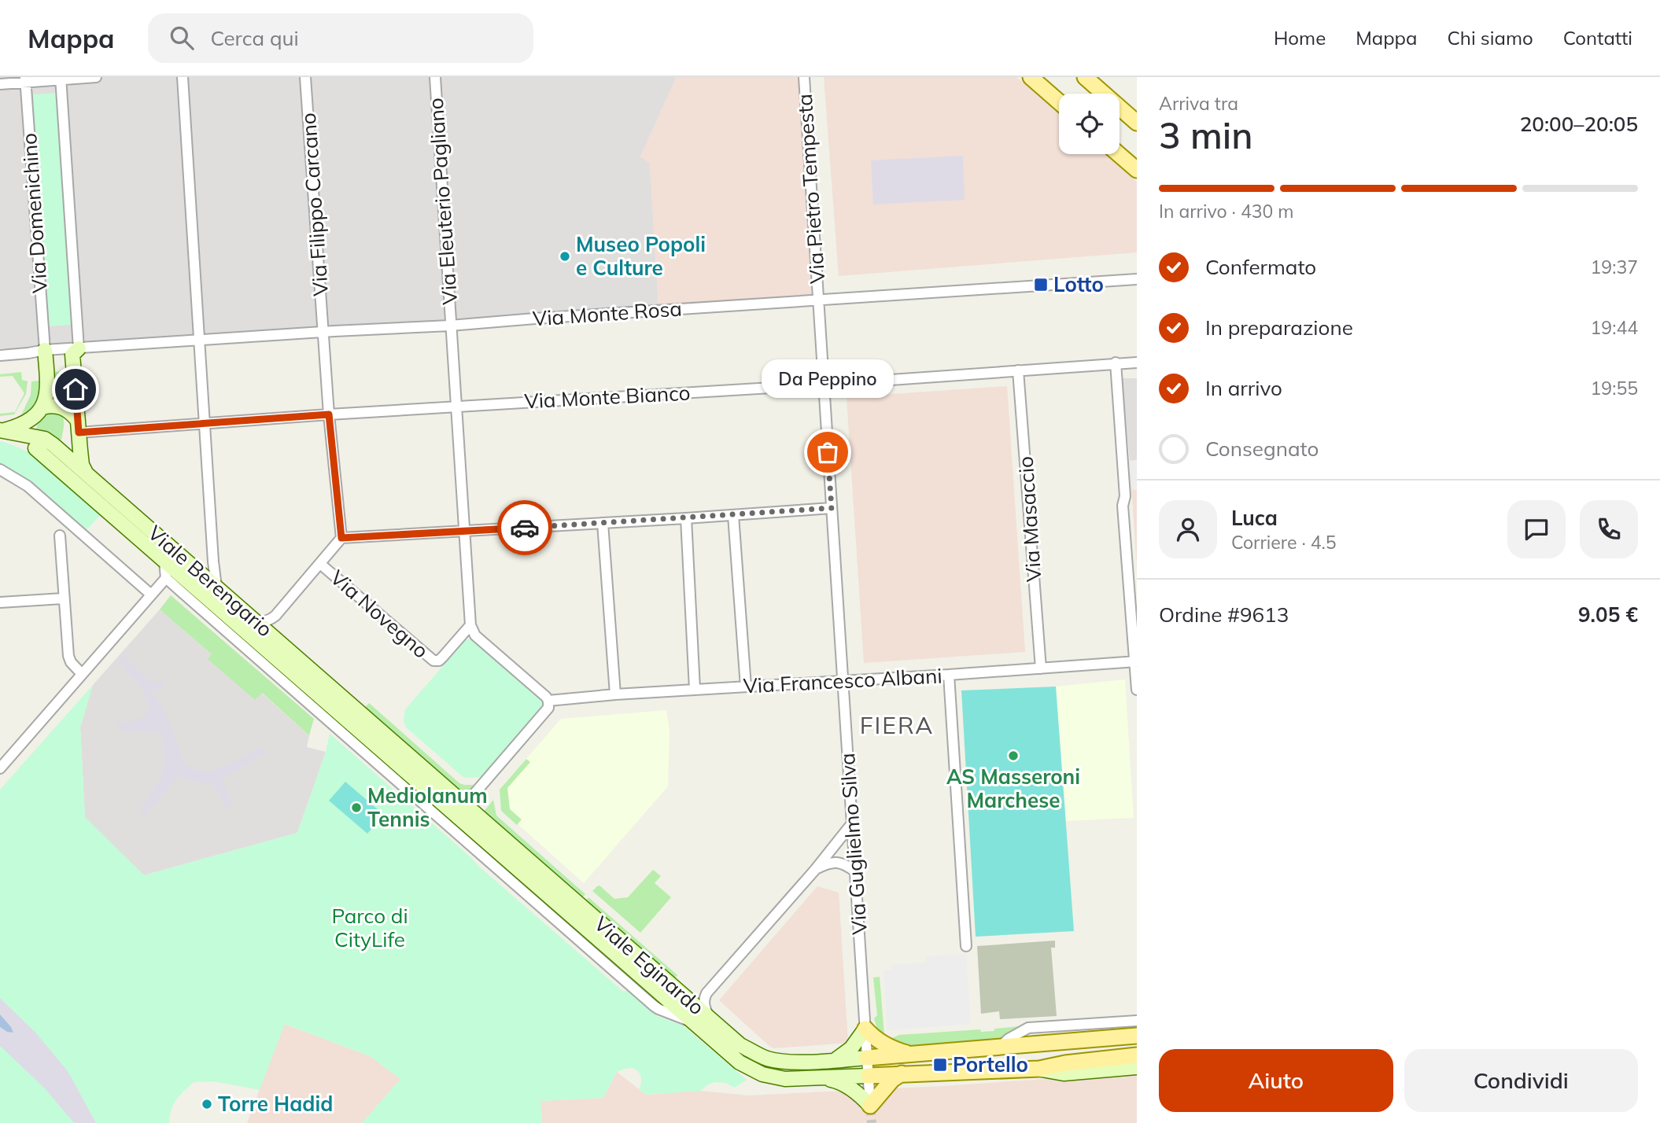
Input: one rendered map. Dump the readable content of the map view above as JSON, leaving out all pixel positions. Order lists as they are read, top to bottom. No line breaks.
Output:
{"streets":{"main road":["Viale Berengario","Viale Eginardo"],"street":["Via Pietro Tempesta","Via Eleuterio Pagliano","Via Filippo Carcano","Via Domenichino","Via Monte Rosa","Via Monte Bianco","Via Masaccio","Via Novegno","Via Francesco Albani","Via Guglielmo Silva"]},"crossings":[["Via Pietro Tempesta","Via Monte Rosa"],["Via Pietro Tempesta","Via Guglielmo Silva"],["Via Eleuterio Pagliano","Via Monte Rosa"],["Via Eleuterio Pagliano","Via Monte Bianco"],["Via Eleuterio Pagliano","Via Novegno"],["Via Filippo Carcano","Via Monte Rosa"],["Via Filippo Carcano","Via Monte Bianco"],["Via Domenichino","Via Monte Rosa"],["Via Monte Rosa","Via Guglielmo Silva"],["Via Monte Bianco","Via Masaccio"],["Via Monte Bianco","Viale Berengario"],["Via Monte Bianco","Via Guglielmo Silva"],["Via Masaccio","Via Francesco Albani"],["Viale Berengario","Viale Eginardo"],["Via Francesco Albani","Via Guglielmo Silva"],["Via Guglielmo Silva","Viale Eginardo"]],"districts":["FIERA"],"parks":["Parco di CityLife"],"places":{"other":["Museo Popoli e Culture","Da Peppino","AS Masseroni Marchese","Mediolanum Tennis","Torre Hadid"],"transit":["Lotto","Portello"]},"page":{"header":"Mappa","search":"Cerca qui","nav":["Home","Mappa","Chi siamo","Contatti"],"heading":["3 min","Arriva tra","20:00–20:05"],"panel":["Luca","Corriere · 4.5","Ordine #9613","9.05 €"],"bar":"In arrivo · 430 m","list":[["Confermato","19:37"],["In preparazione","19:44"],["In arrivo","19:55"],"Consegnato"],"bubble":"Da Peppino","buttons":["Aiuto","Condividi"]}}
